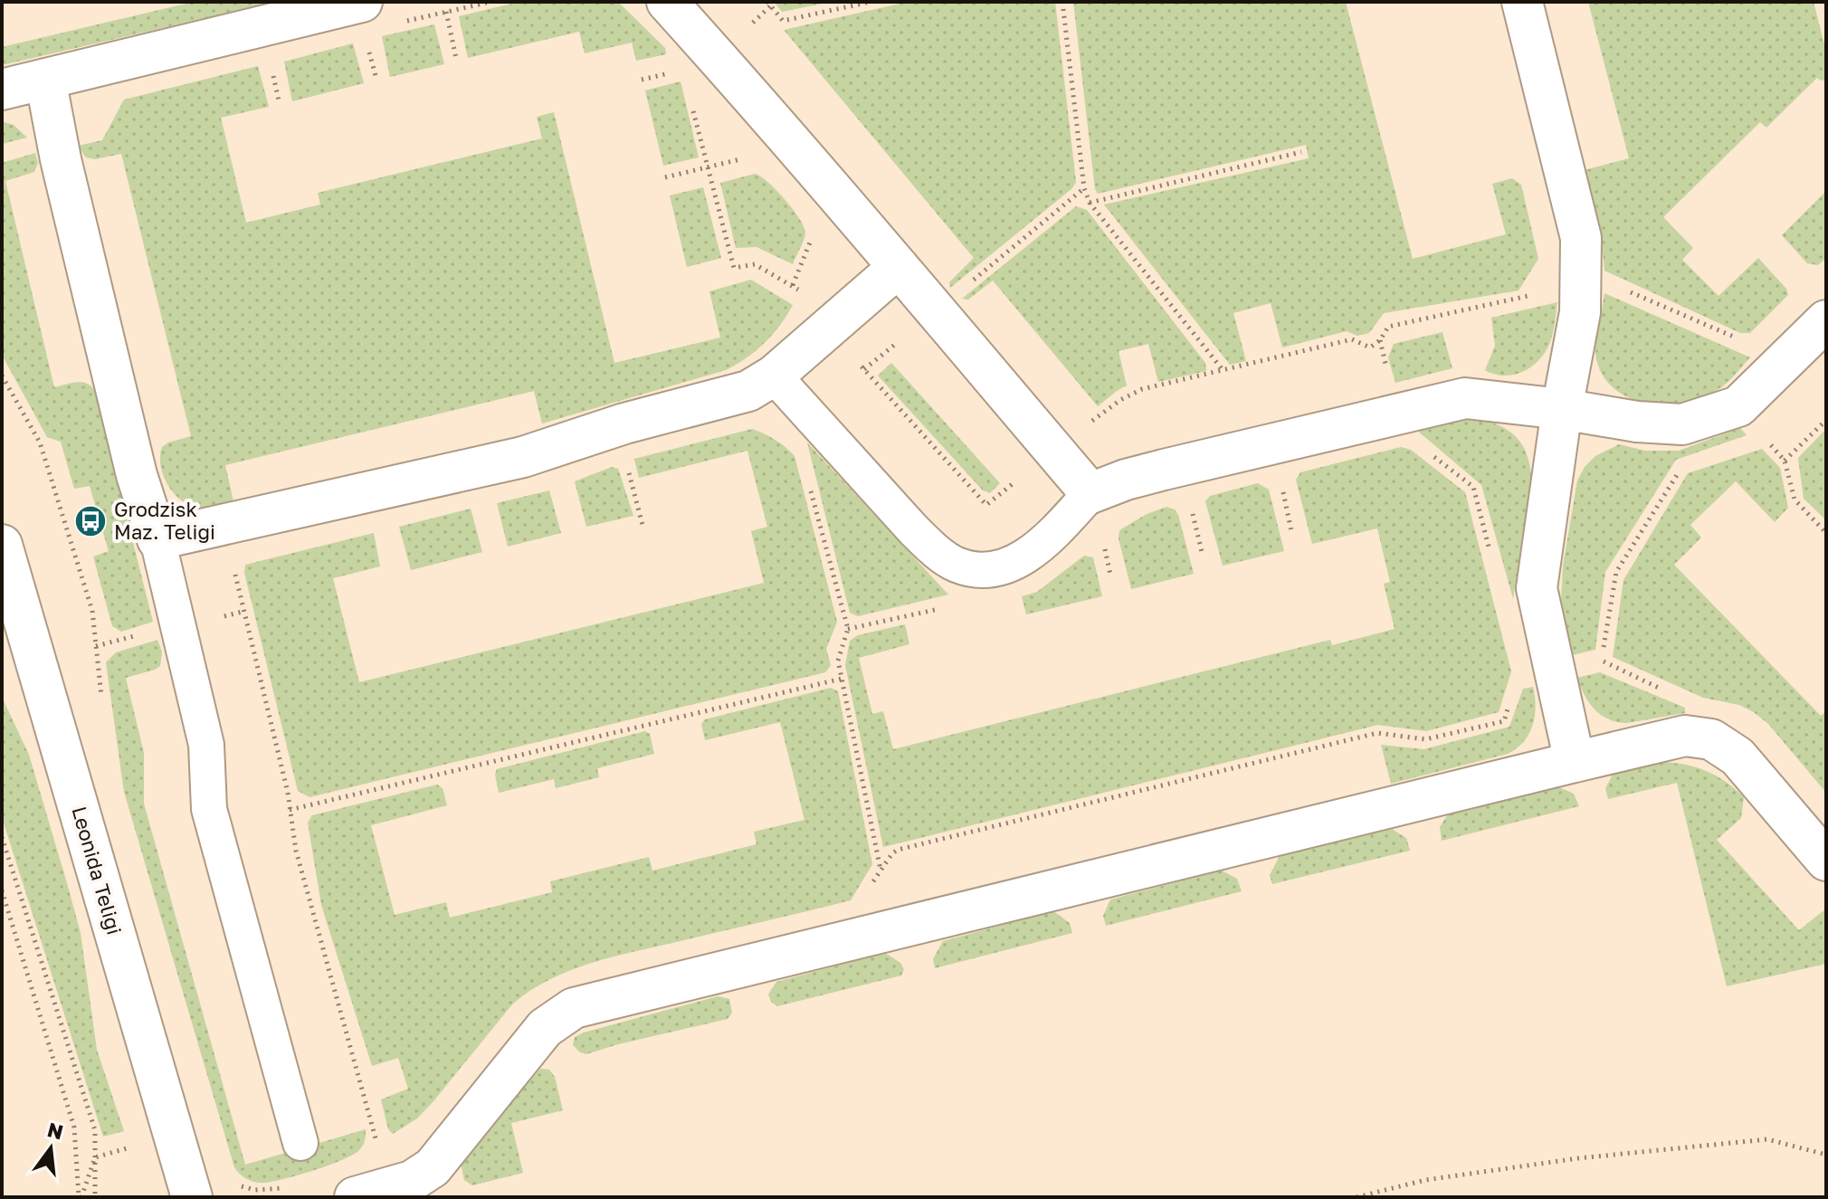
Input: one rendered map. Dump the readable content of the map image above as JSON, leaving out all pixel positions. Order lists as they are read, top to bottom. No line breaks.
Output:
{"streets":{"street":["Leonida Teligi"]},"places":{"bus stop":["Grodzisk Maz. Teligi"]},"north":"top"}
